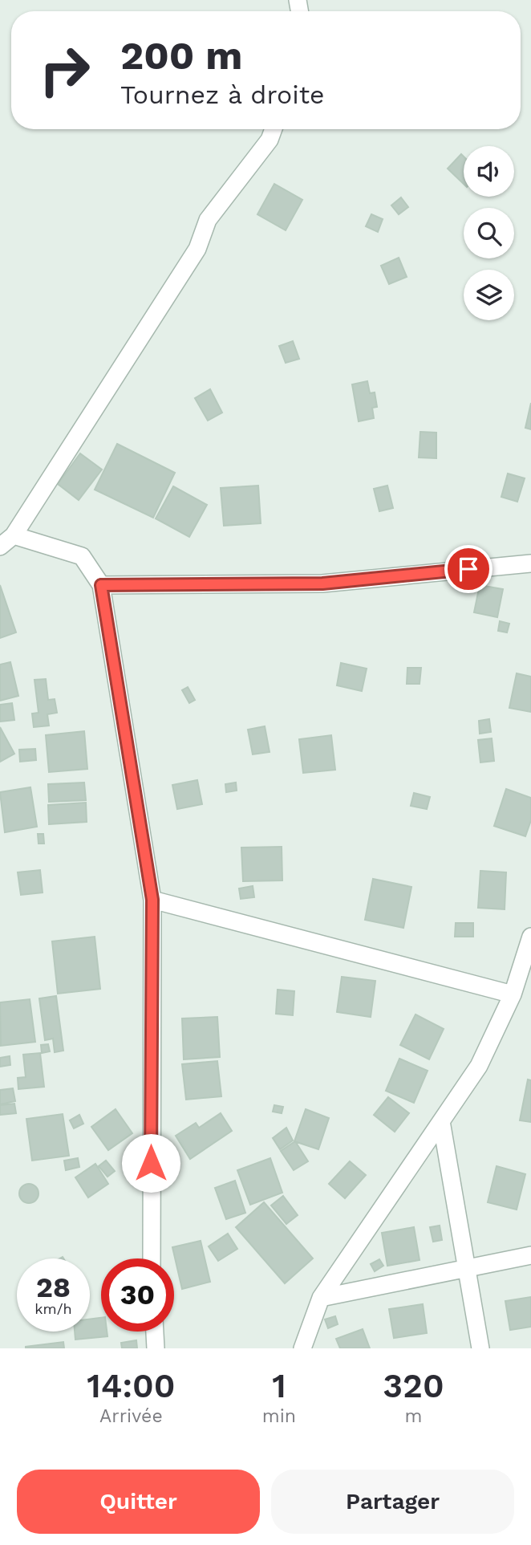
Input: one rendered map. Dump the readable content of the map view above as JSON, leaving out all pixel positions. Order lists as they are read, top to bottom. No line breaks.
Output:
{"page":{"turn":["200 m","Tournez à droite"],"speed":"28 km/h","limit":"30","eta":["14:00","Arrivée","1","min","320","m"],"buttons":["Quitter","Partager"]}}
